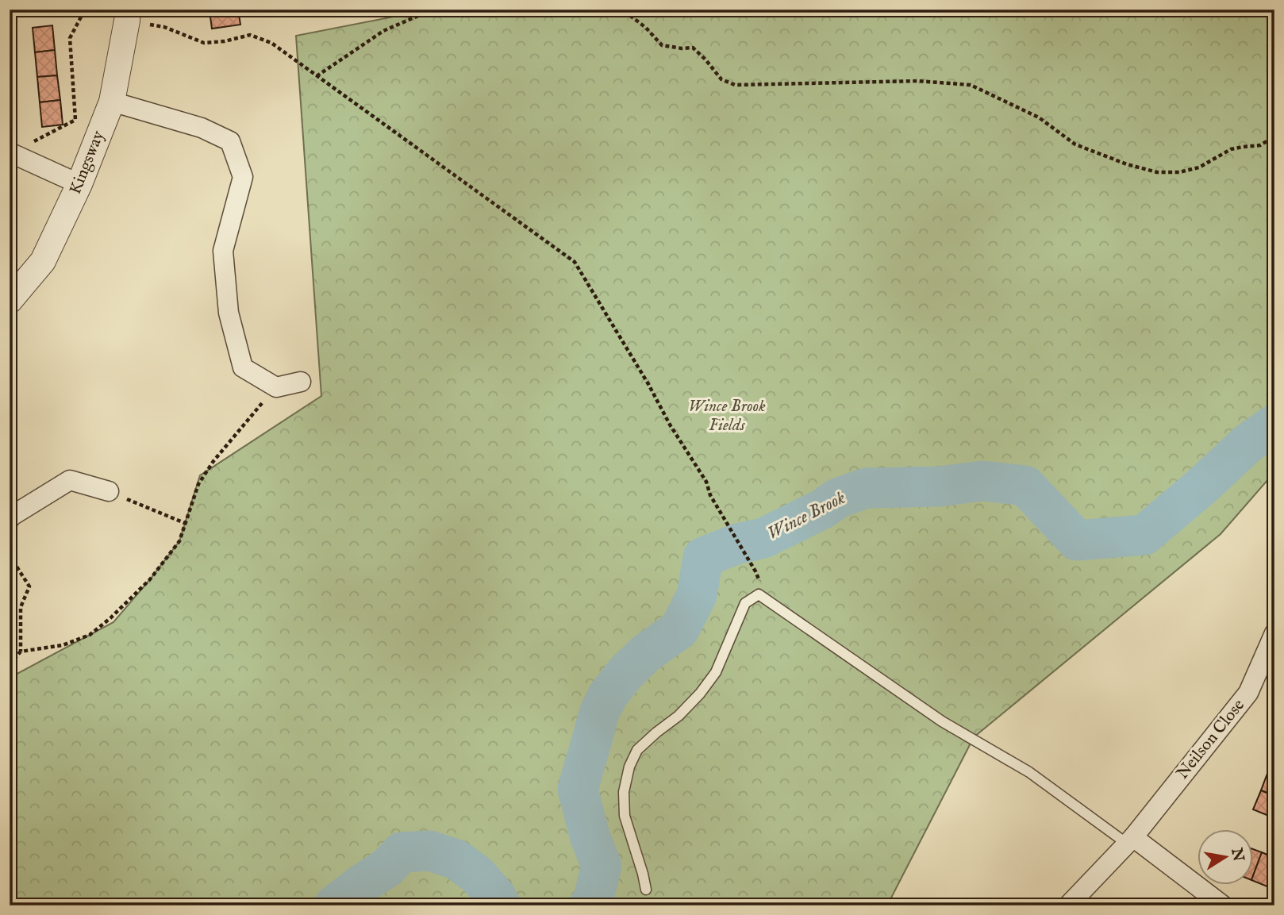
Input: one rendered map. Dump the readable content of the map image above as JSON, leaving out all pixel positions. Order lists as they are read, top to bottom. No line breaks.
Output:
{"streets":{"street":["Kingsway","Neilson Close"]},"water":["Wince Brook"],"parks":["Wince Brook Fields"],"north":"right"}
